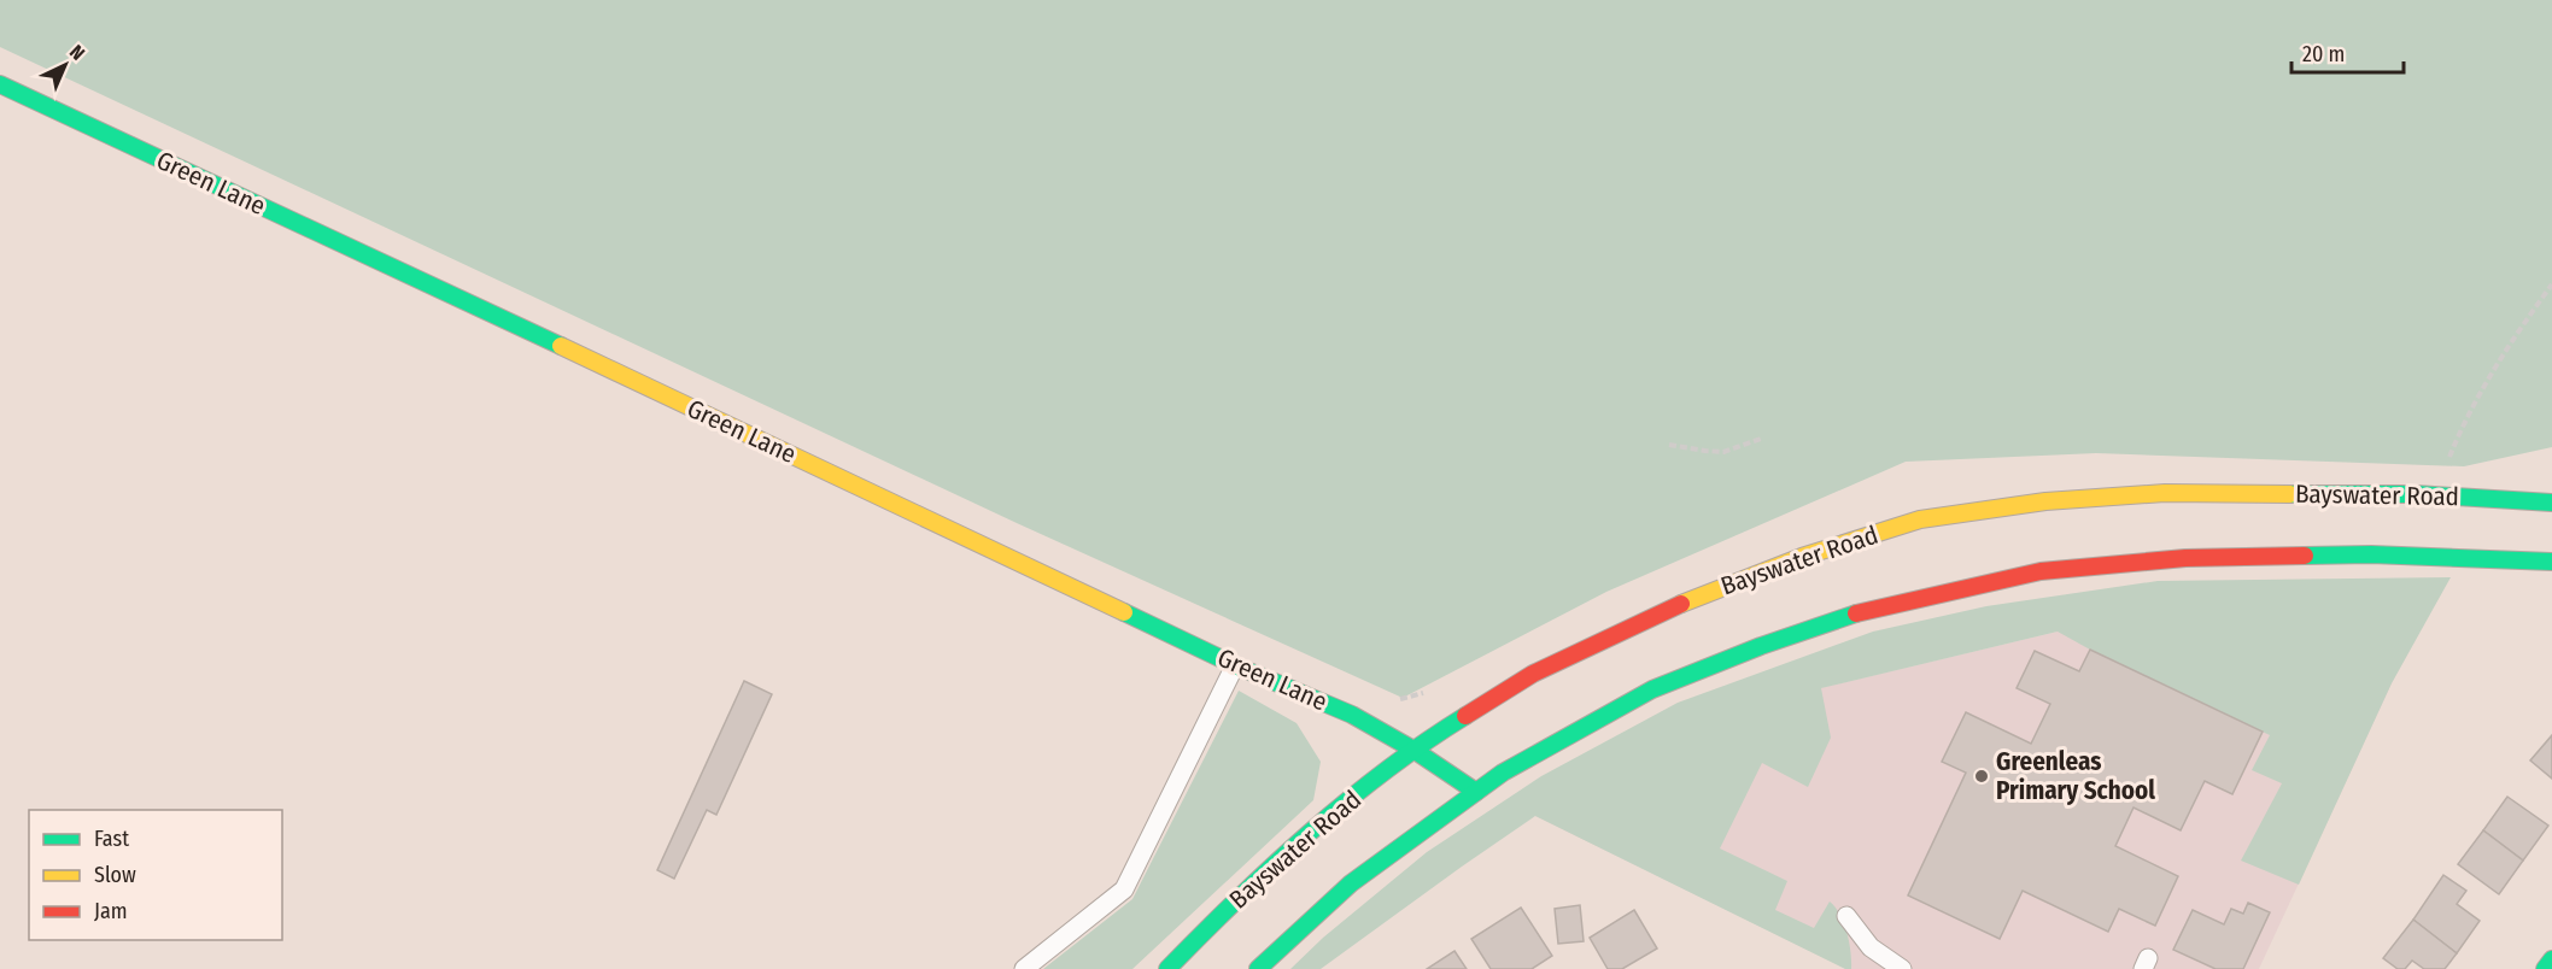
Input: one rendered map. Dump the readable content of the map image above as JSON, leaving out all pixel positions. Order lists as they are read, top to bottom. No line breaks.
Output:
{"streets":{"main road":["Green Lane","Bayswater Road"]},"crossings":[["Green Lane","Bayswater Road"]],"places":["Greenleas Primary School"],"legend":["Fast","Slow","Jam"],"scale_bar":"20 m","north":"top right"}
